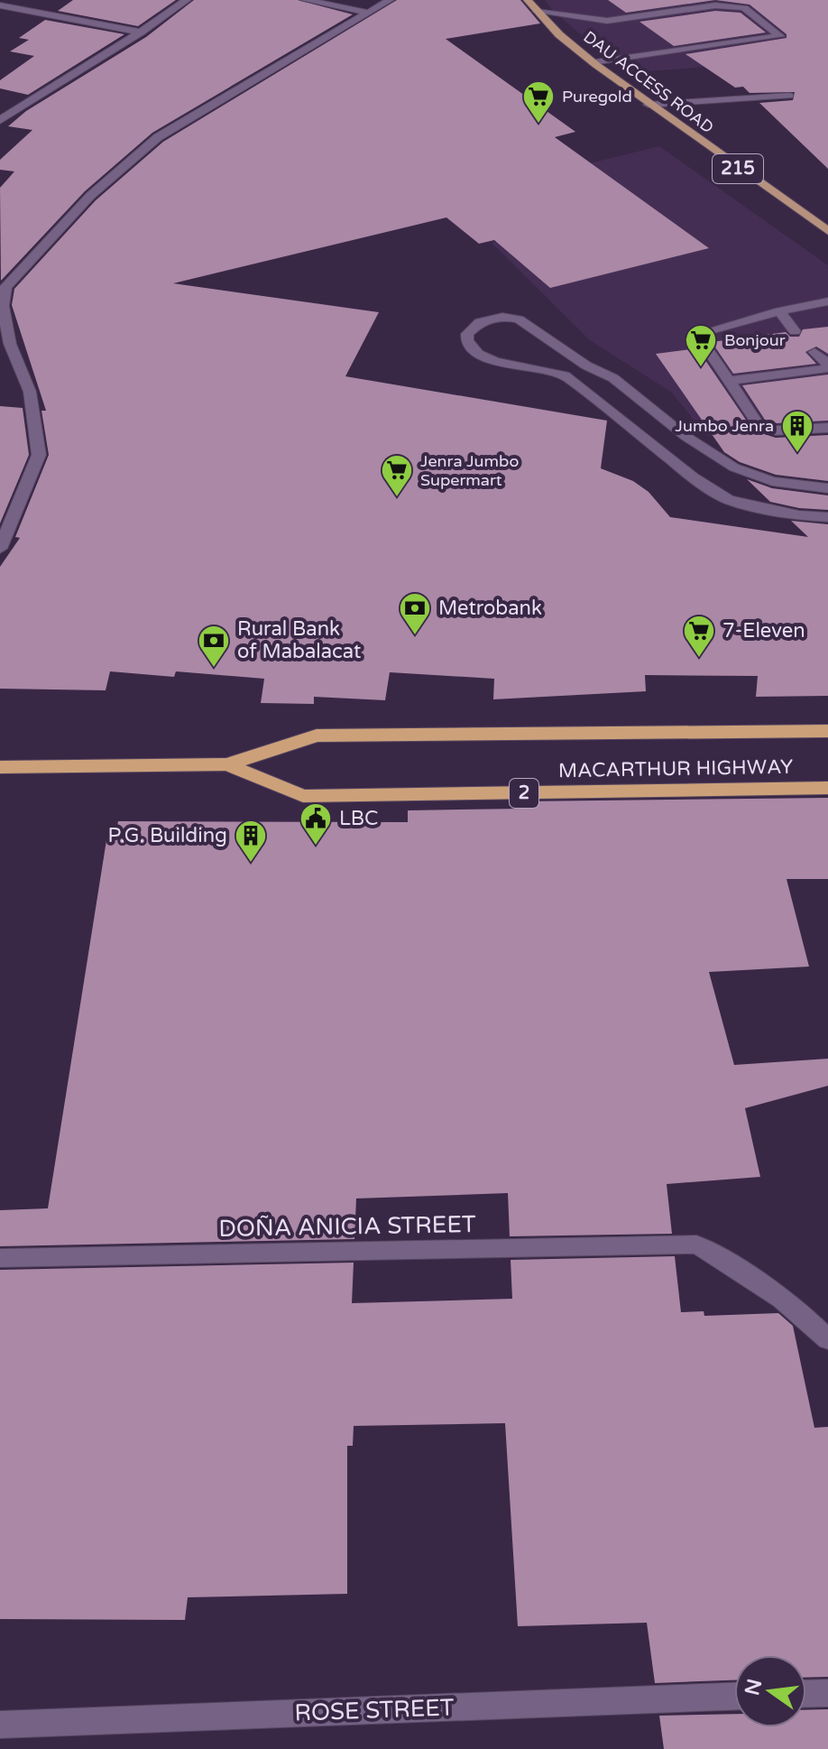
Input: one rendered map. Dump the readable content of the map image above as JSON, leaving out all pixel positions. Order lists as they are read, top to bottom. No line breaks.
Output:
{"streets":{"highway":["MACARTHUR HIGHWAY","2"],"main road":["DAU ACCESS ROAD","215"],"street":["DOÑA ANICIA STREET","ROSE STREET"]},"places":{"supermarket":["Puregold","Bonjour","Jenra Jumbo Supermart","7-Eleven"],"building":["Jumbo Jenra","P.G. Building"],"bank":["Metrobank","Rural Bank of Mabalacat"],"public building":["LBC"]},"north":"left"}
